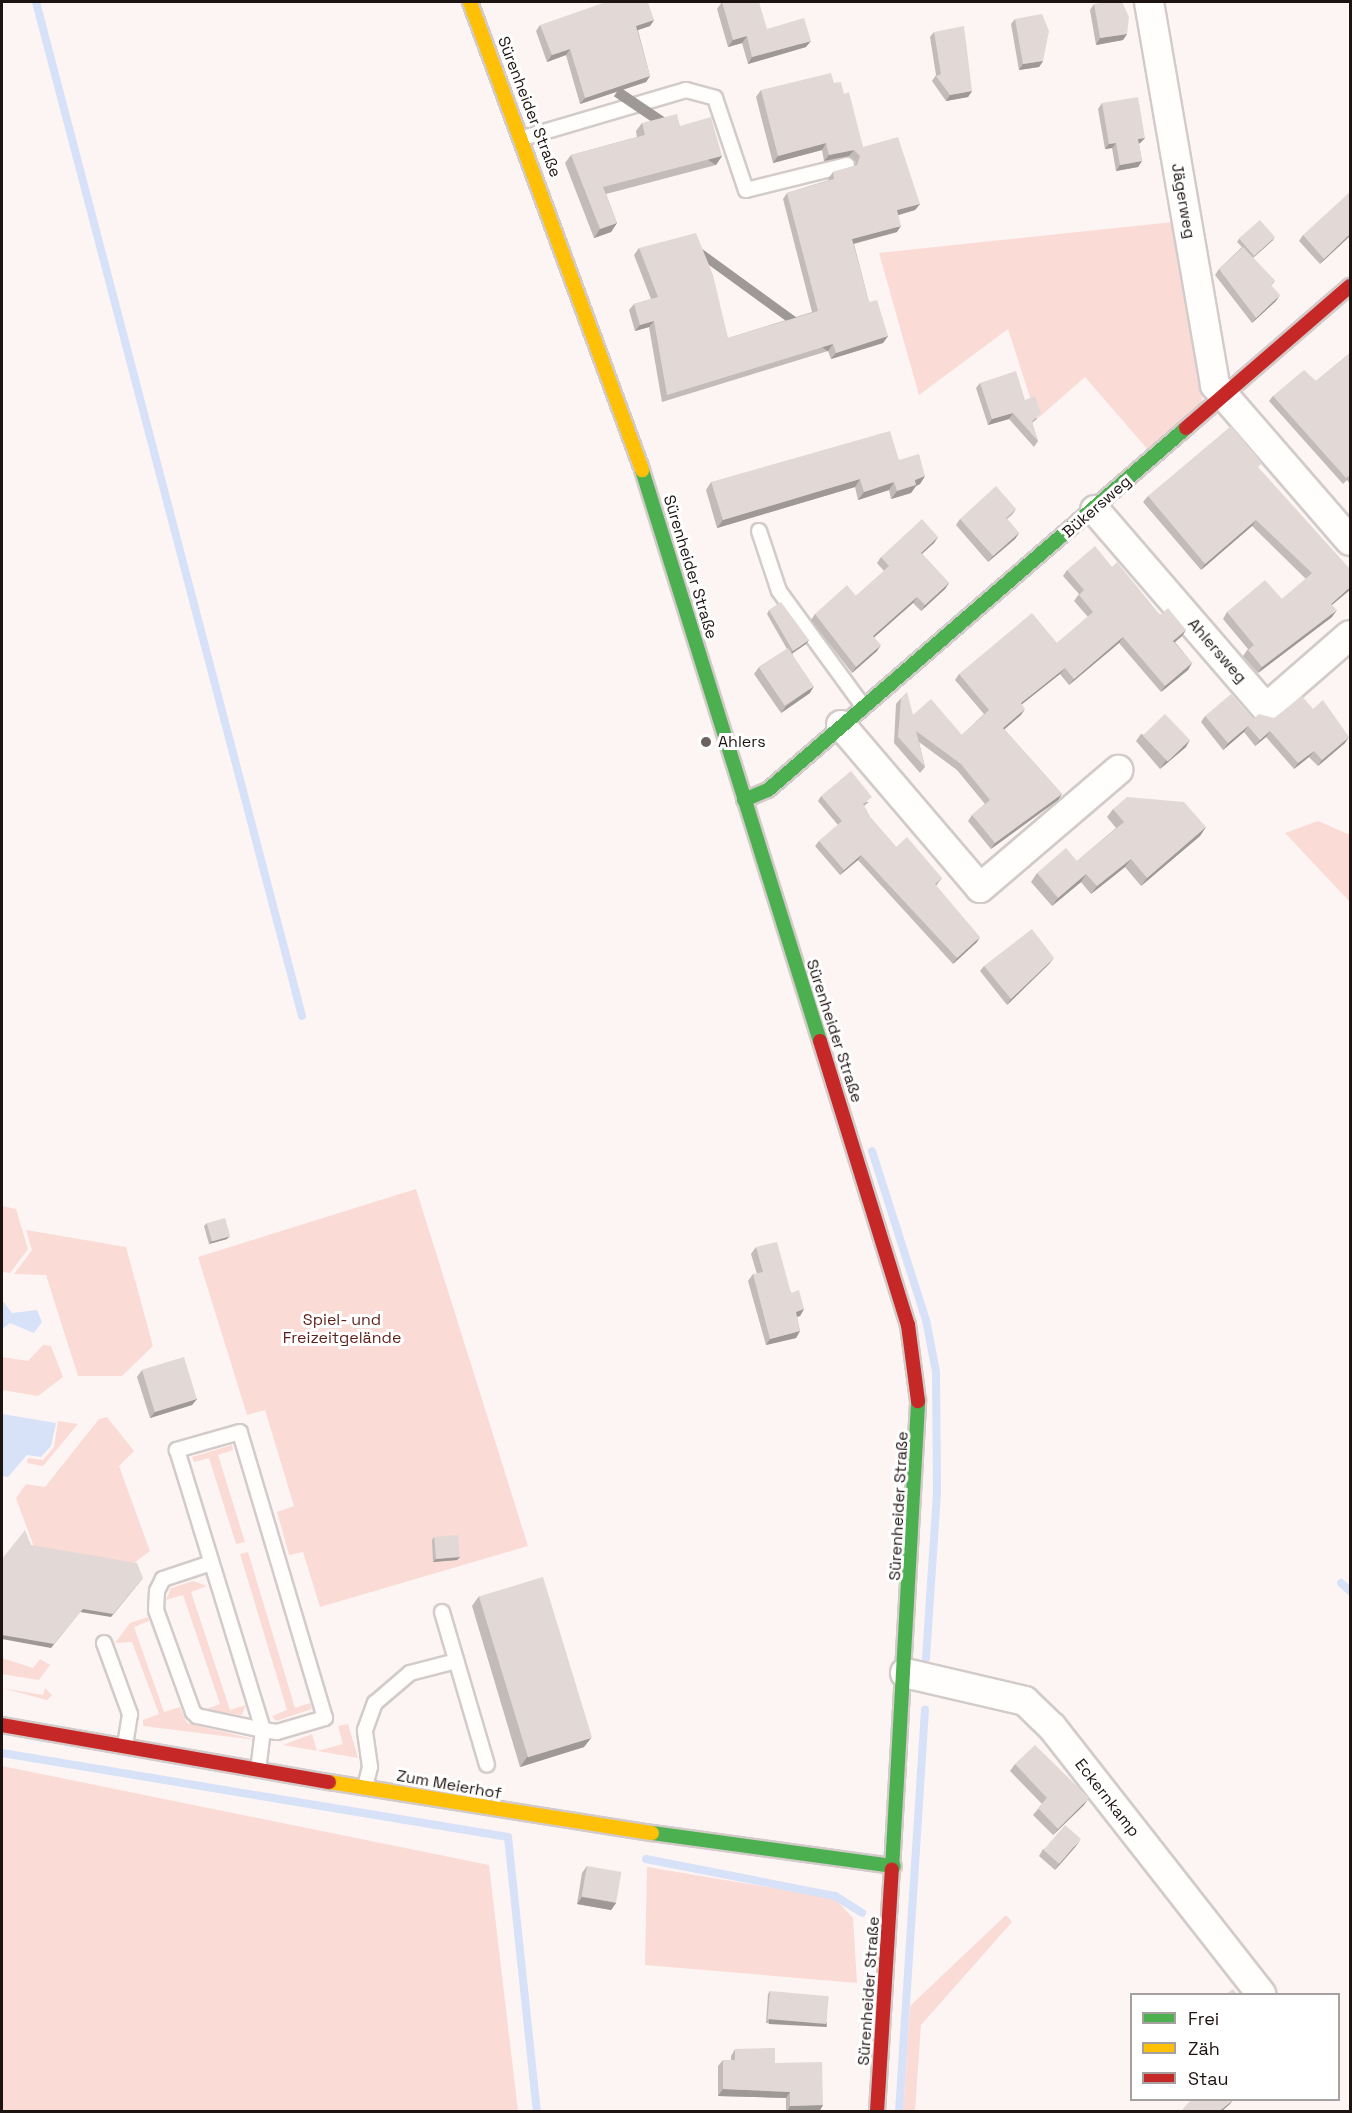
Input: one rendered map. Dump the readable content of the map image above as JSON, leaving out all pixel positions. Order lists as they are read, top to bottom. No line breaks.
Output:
{"streets":{"main road":["Sürenheider Straße","Bükersweg","Zum Meierhof"],"street":["Jägerweg","Ahlersweg","Eckernkamp"]},"crossings":[["Sürenheider Straße","Bükersweg"],["Sürenheider Straße","Zum Meierhof"],["Sürenheider Straße","Eckernkamp"],["Jägerweg","Bükersweg"],["Bükersweg","Ahlersweg"]],"parks":["Spiel- und Freizeitgelände"],"places":["Ahlers"],"legend":["Frei","Zäh","Stau"]}
